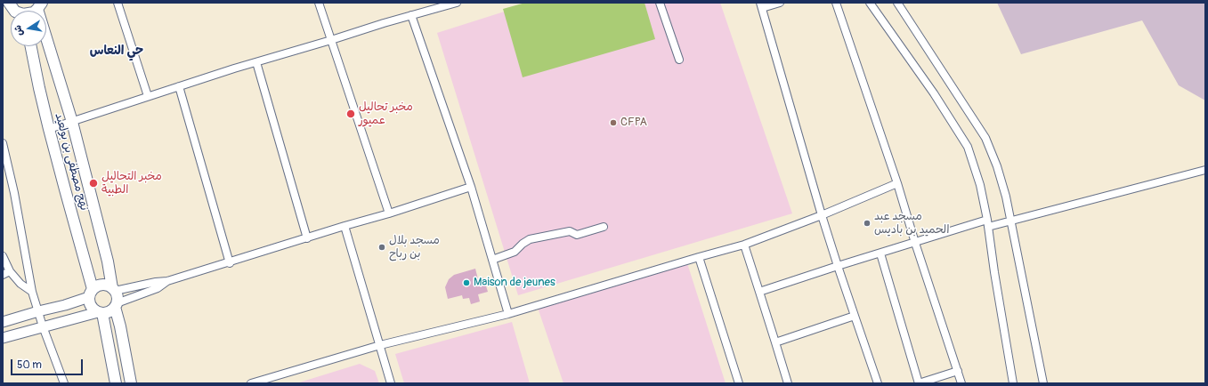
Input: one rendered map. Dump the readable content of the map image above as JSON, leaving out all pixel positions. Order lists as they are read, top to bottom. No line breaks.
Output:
{"streets":{"main road":["نهج مصطفى بن بولعيد"]},"districts":["حي النعاس"],"places":["مخبر تحاليل عميور","CFPA","مخبر التحاليل الطبية","مسجد عبد الحميد بن باديس","مسجد بلال بن رباح","Maison de jeunes"],"scale_bar":"50 m","north":"left"}
